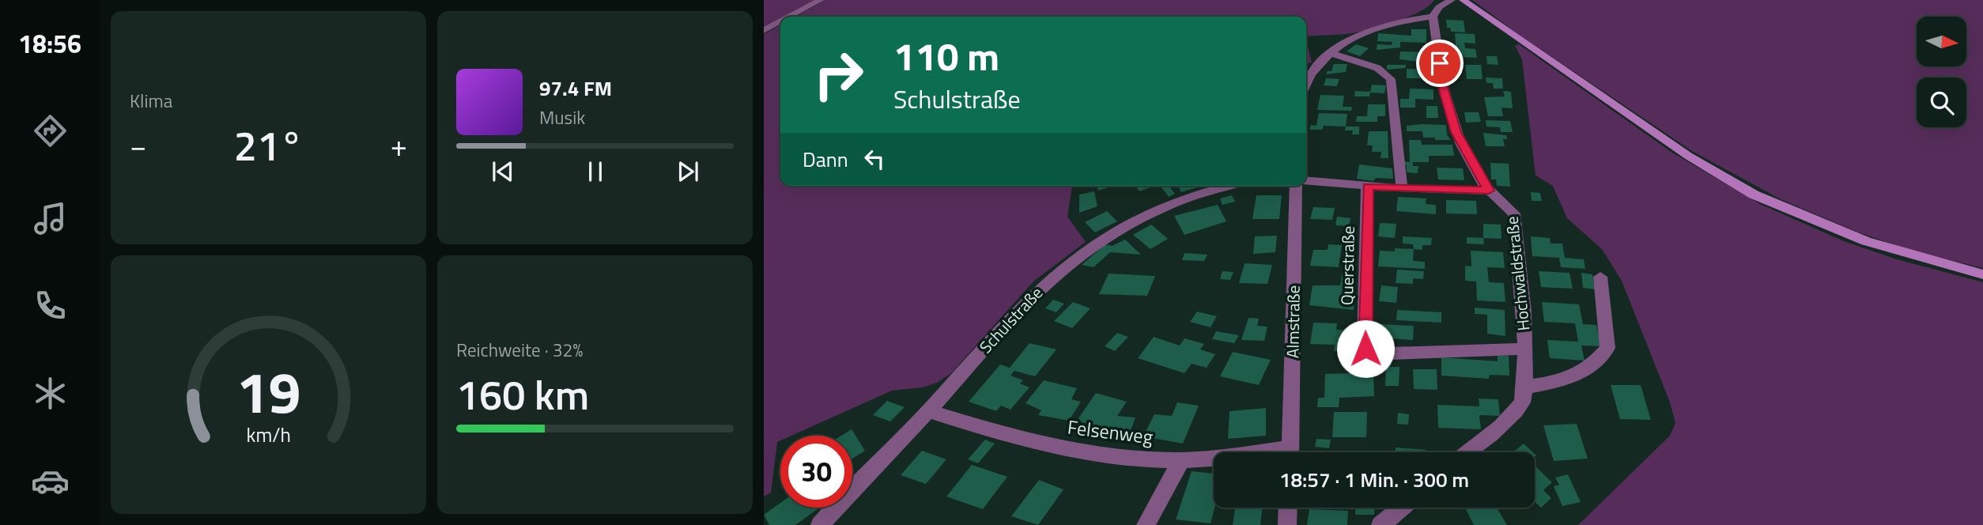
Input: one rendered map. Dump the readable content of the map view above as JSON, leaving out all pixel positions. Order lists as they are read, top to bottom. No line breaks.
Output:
{"streets":{"street":["Querstraße","Hochwaldstraße","Schulstraße","Almstraße","Felsenweg"]},"crossings":[["Querstraße","Hochwaldstraße"],["Schulstraße","Felsenweg"]],"north":"right","page":{"tabs":"18:56","tile":["Klima",["Reichweite · 32%","160 km"]],"turn":["110 m","Schulstraße"],"song":["97.4 FM","Musik"],"heat":["−","21°","+"],"then":"Dann","limit":"30","trip":"18:57 · 1 Min. · 300 m","gauge":["19","km/h"]}}
